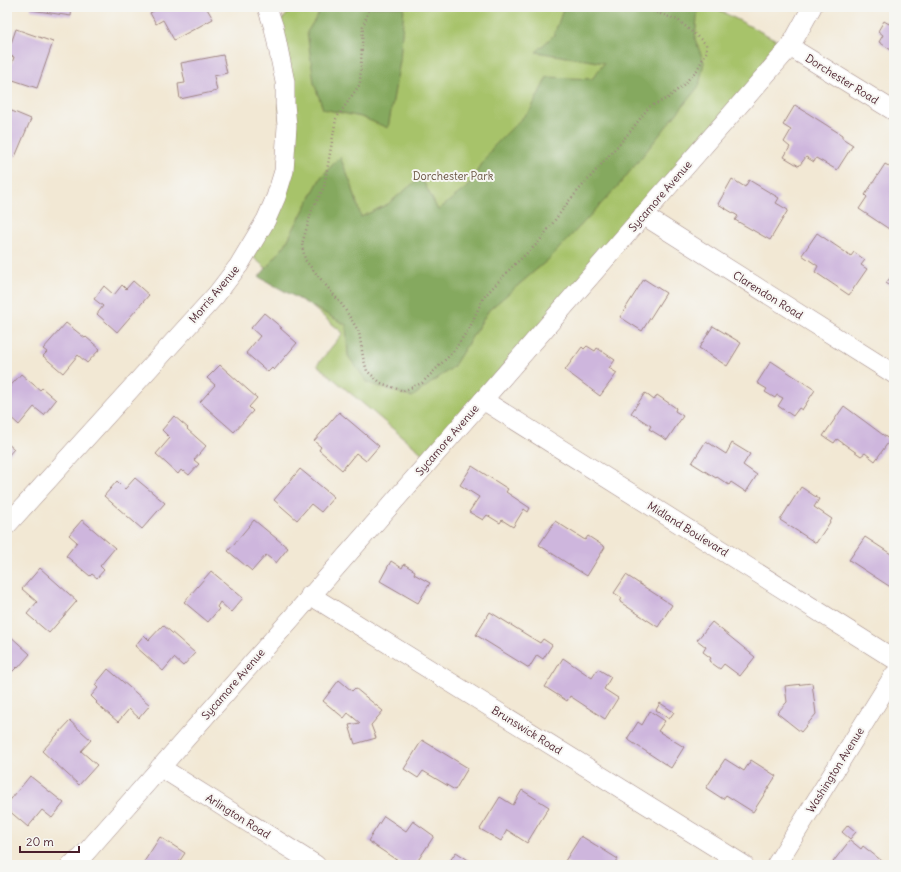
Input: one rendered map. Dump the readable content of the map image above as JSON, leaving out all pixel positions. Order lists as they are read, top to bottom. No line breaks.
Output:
{"streets":{"street":["Dorchester Road","Sycamore Avenue","Morris Avenue","Clarendon Road","Midland Boulevard","Brunswick Road","Washington Avenue","Arlington Road"]},"crossings":[["Dorchester Road","Sycamore Avenue"],["Sycamore Avenue","Clarendon Road"],["Sycamore Avenue","Midland Boulevard"],["Sycamore Avenue","Brunswick Road"],["Sycamore Avenue","Arlington Road"]],"parks":["Dorchester Park"],"scale_bar":"20 m"}
